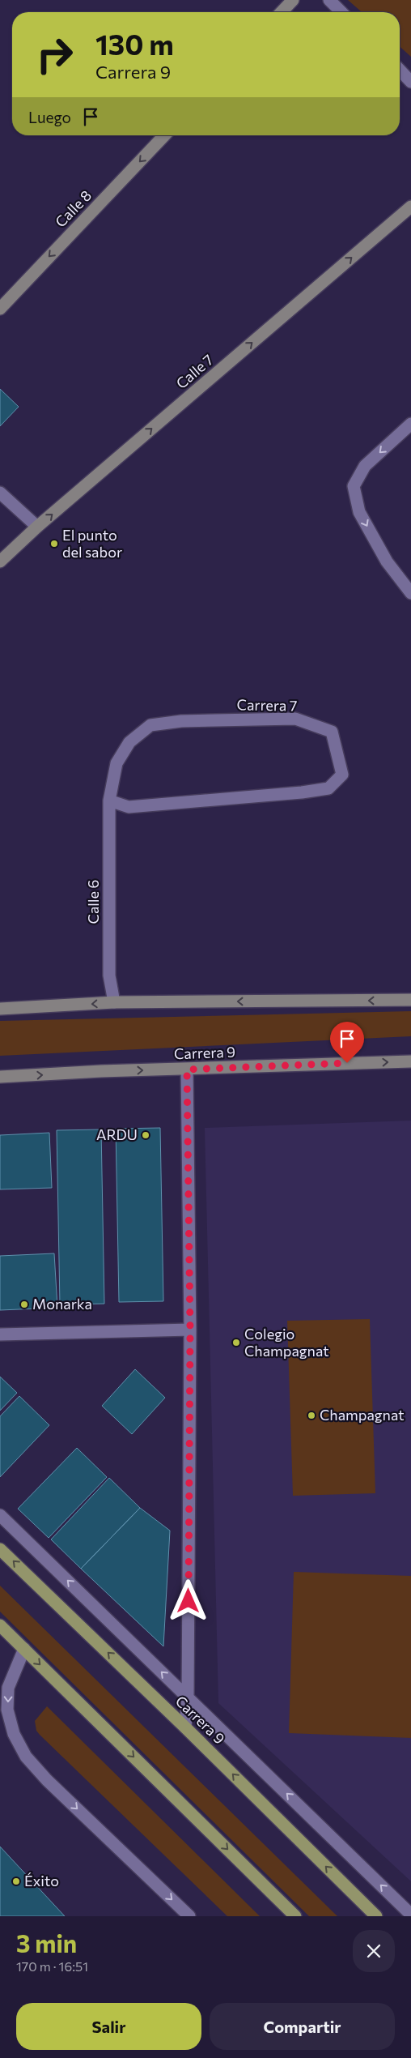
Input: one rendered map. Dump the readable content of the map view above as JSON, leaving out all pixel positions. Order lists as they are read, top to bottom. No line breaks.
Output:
{"streets":{"main road":["Calle 8","Calle 7","Carrera 9"],"street":["Carrera 7","Calle 6"]},"crossings":[["Carrera 7","Calle 6"]],"one_way":["Calle 8","Calle 7"],"places":["El punto del sabor","ARDU","Monarka","Colegio Champagnat","Champagnat","Éxito"],"page":{"turn":["130 m","Carrera 9"],"then":"Luego","heading":["3 min","170 m · 16:51"],"buttons":["Salir","Compartir"]}}
